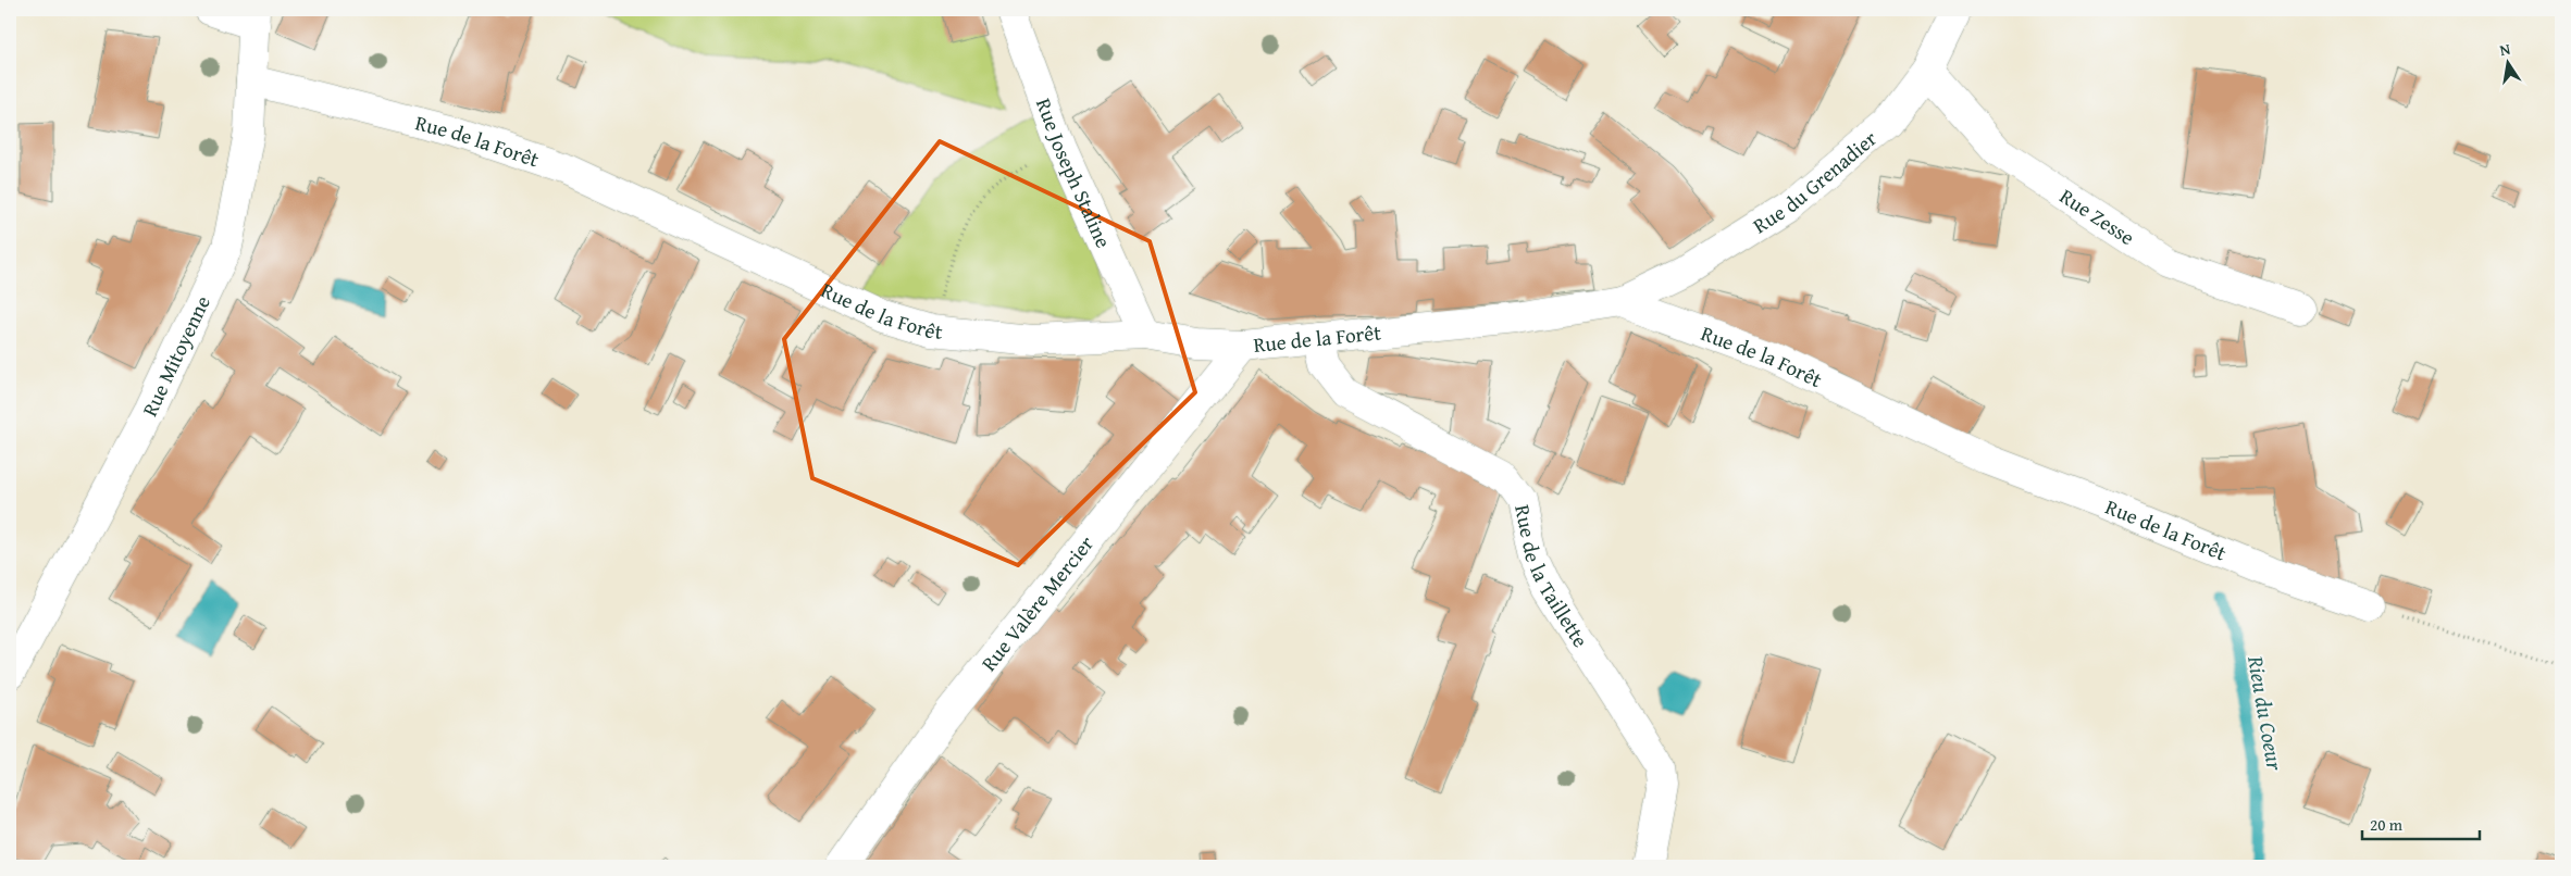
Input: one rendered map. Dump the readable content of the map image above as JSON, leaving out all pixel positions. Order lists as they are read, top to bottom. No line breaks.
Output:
{"streets":{"street":["Rue de la Forêt","Rue Joseph Staline","Rue du Grenadier","Rue Zesse","Rue Mitoyenne","Rue de la Taillette","Rue Valère Mercier"]},"crossings":[["Rue de la Forêt","Rue Joseph Staline"],["Rue de la Forêt","Rue du Grenadier"],["Rue de la Forêt","Rue Mitoyenne"],["Rue de la Forêt","Rue de la Taillette"],["Rue de la Forêt","Rue Valère Mercier"],["Rue du Grenadier","Rue Zesse"]],"water":["Rieu du Coeur"],"scale_bar":"20 m","north":"top"}
